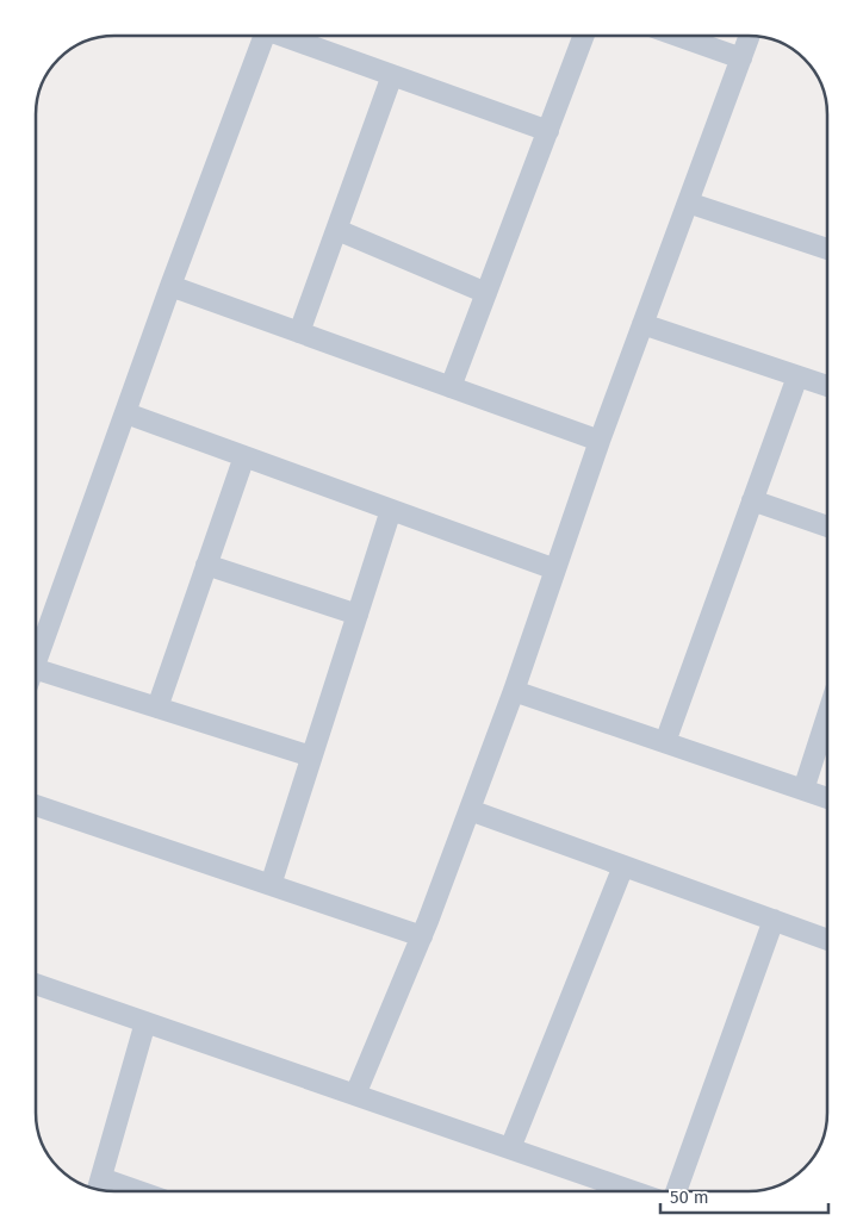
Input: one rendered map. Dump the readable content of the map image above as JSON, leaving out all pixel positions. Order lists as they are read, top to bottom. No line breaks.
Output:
{"scale_bar":"50 m"}
